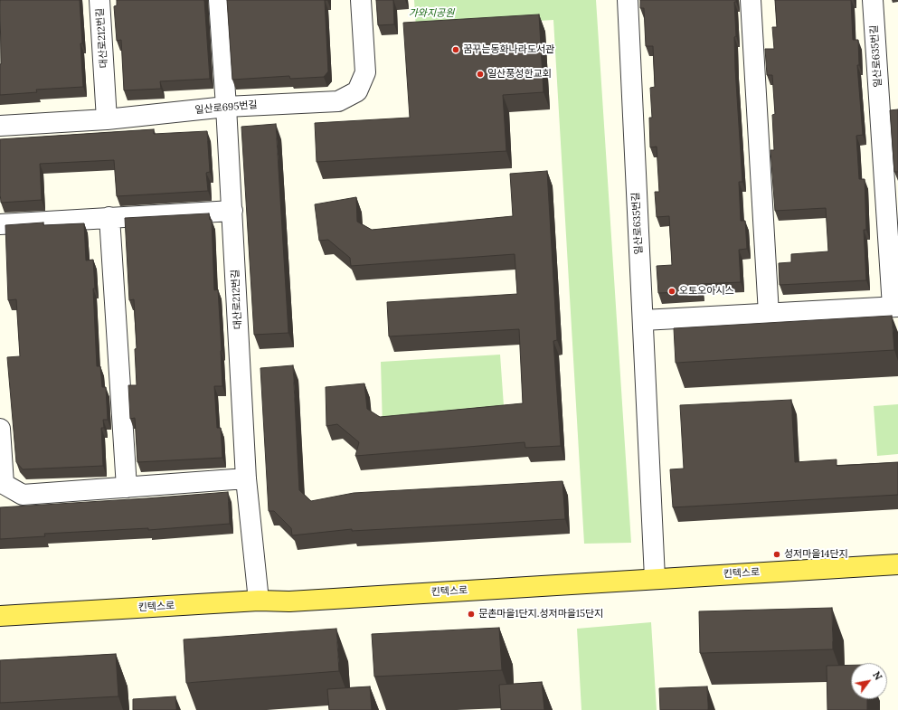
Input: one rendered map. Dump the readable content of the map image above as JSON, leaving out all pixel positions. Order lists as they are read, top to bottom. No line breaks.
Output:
{"streets":{"main road":["킨텍스로"],"street":["대산로212번길","일산로635번길","일산로695번길"]},"crossings":[["대산로212번길","일산로695번길"],["대산로212번길","킨텍스로"]],"parks":["가와지공원"],"places":["꿈꾸는동화나라도서관","일산풍성한교회","오토오아시스","성저마을14단지","문촌마을1단지.성저마을15단지"],"north":"top right"}
